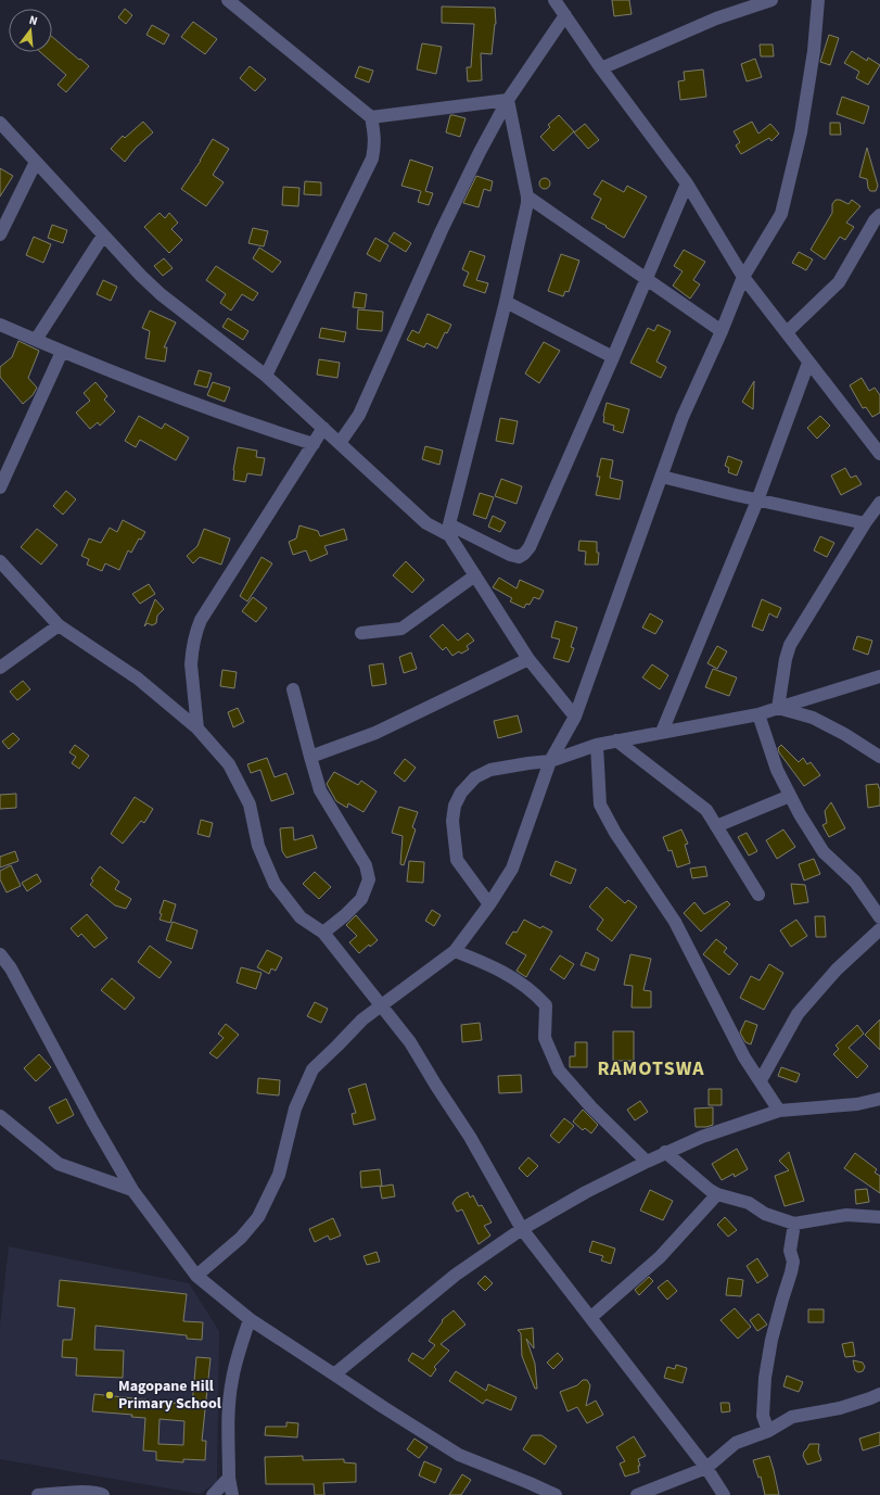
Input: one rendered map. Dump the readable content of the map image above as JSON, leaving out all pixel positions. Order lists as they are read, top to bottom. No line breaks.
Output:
{"districts":["RAMOTSWA"],"places":["Magopane Hill Primary School"],"north":"top"}
